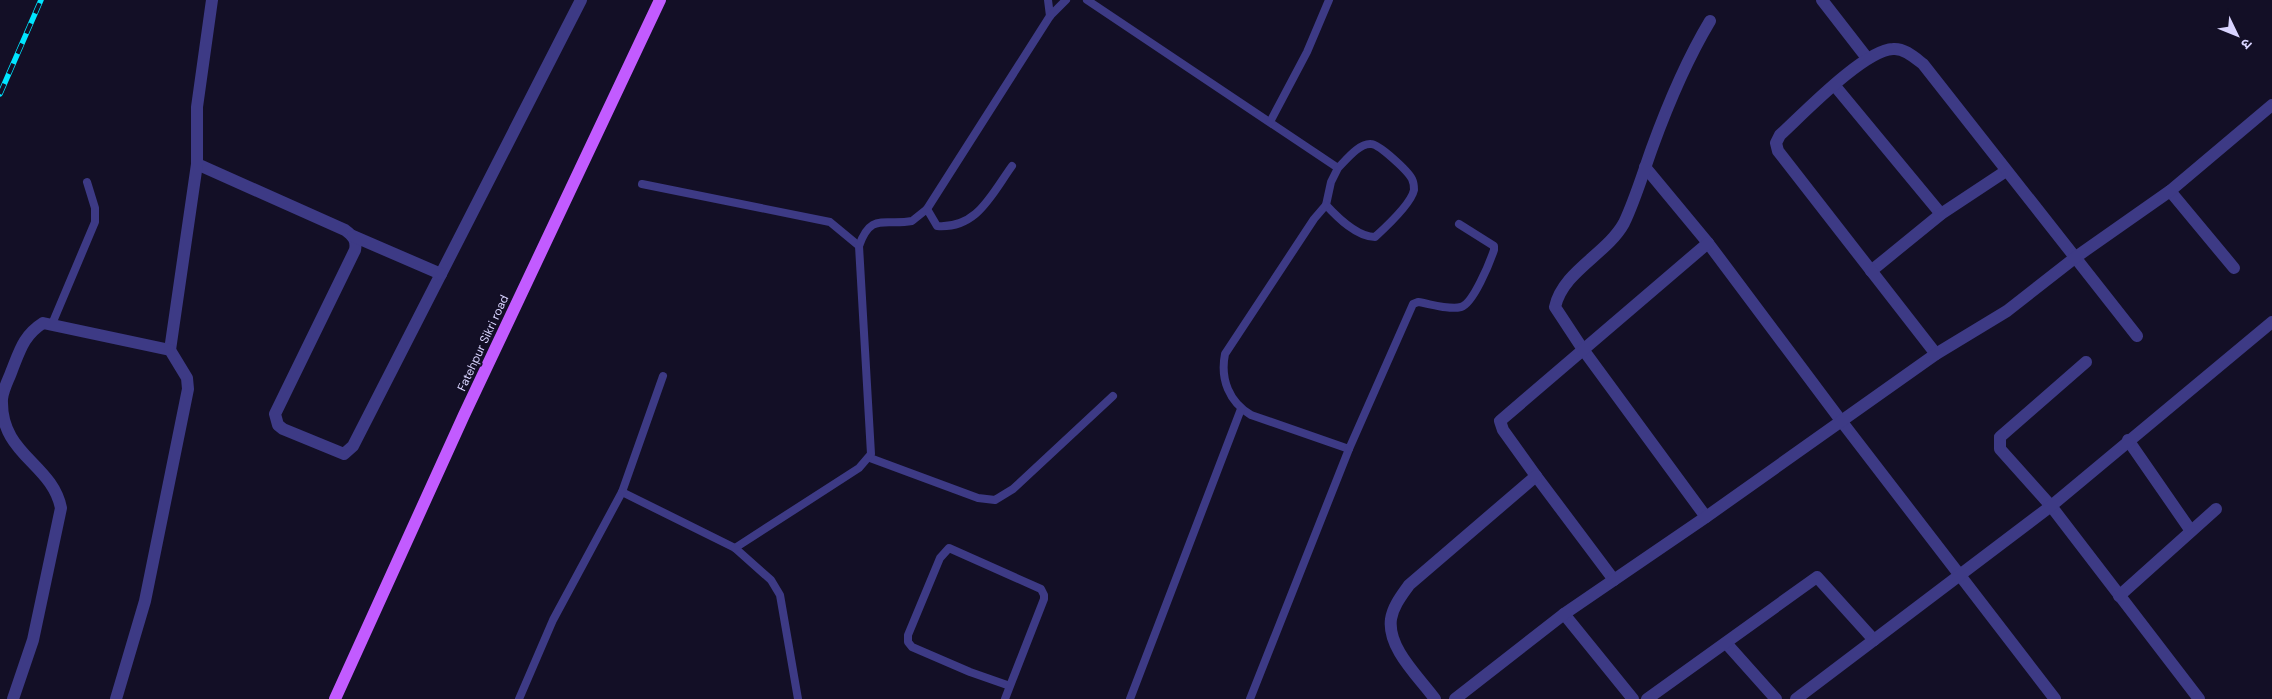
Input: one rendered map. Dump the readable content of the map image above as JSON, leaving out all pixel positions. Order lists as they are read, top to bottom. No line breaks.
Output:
{"streets":{"main road":["Fatehpur Sikri road"]},"north":"bottom right"}
